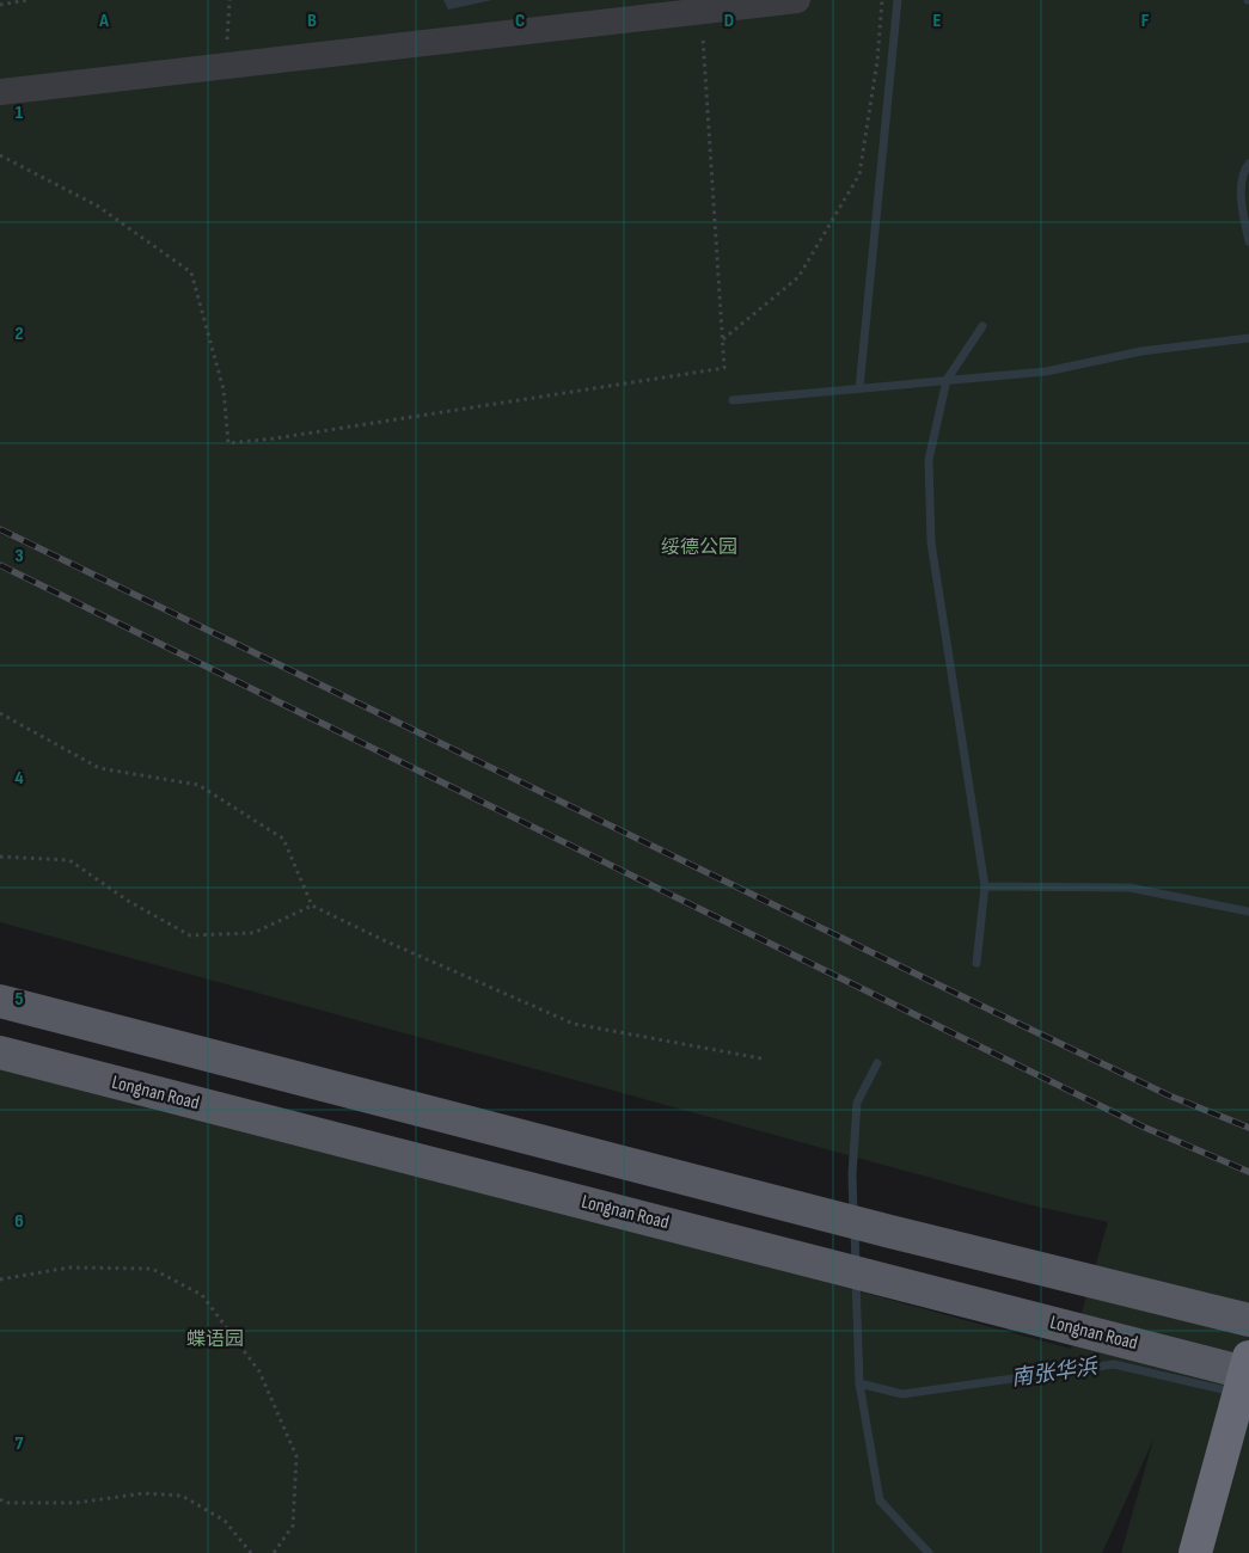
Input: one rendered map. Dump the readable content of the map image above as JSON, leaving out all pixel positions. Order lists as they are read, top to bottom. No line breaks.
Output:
{"streets":{"main road":["Longnan Road"]},"water":["南张华浜"],"parks":["绥德公园","蝶语园"],"grid":{"columns":["A","B","C","D","E","F"],"rows":["1","2","3","4","5","6","7"]}}
